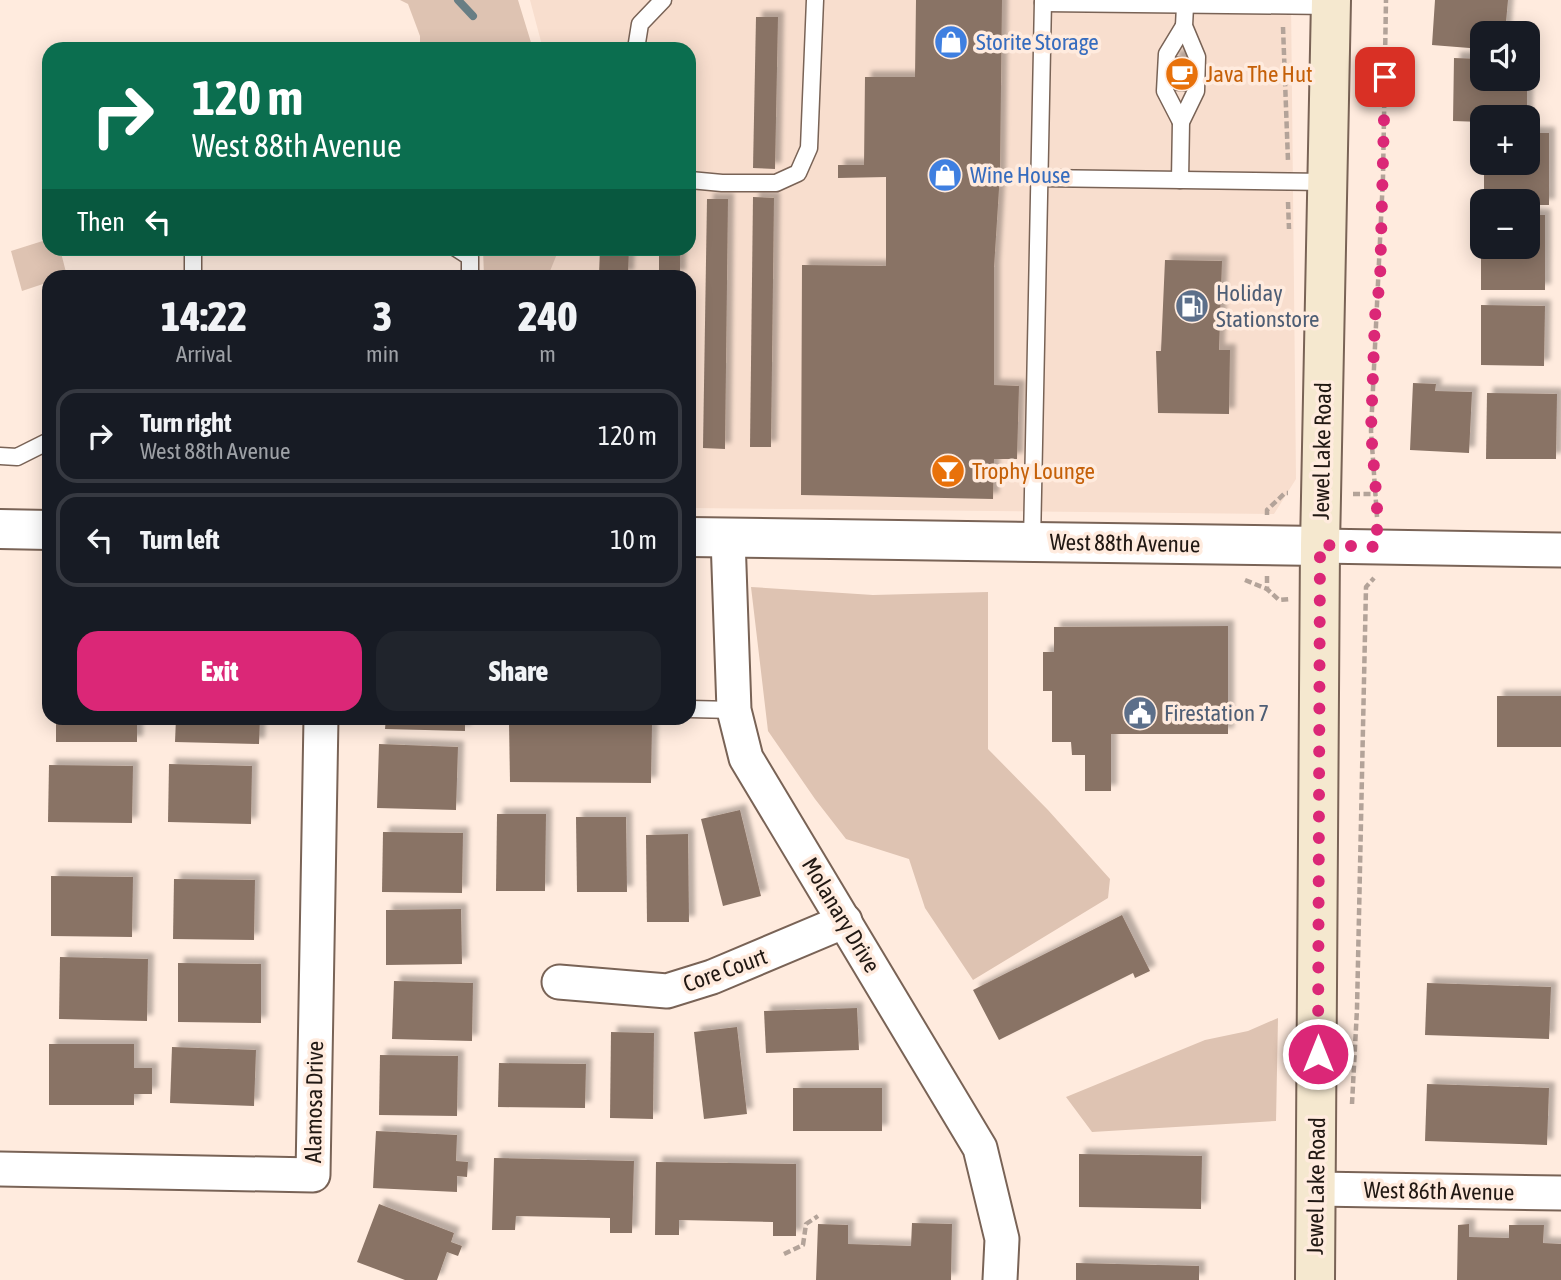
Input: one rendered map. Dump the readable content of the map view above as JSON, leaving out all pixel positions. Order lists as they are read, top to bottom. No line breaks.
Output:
{"streets":{"main road":["Jewel Lake Road"],"street":["West 88th Avenue","Molanary Drive","Core Court","Alamosa Drive","West 86th Avenue"]},"crossings":[["Jewel Lake Road","West 88th Avenue"],["Jewel Lake Road","West 86th Avenue"],["West 88th Avenue","Molanary Drive"],["Molanary Drive","Core Court"]],"places":{"shop":["Storite Storage","Wine House"],"cafe":["Java The Hut"],"fuel station":["Holiday Stationstore"],"bar":["Trophy Lounge"],"public building":["Firestation 7"]},"page":{"map_buttons":["+","−"],"turn":["120 m","West 88th Avenue"],"then":"Then","eta":["14:22","Arrival","3","min","240","m"],"list":[{"name":"Turn right","note":"West 88th Avenue","value":"120 m"},{"name":"Turn left","value":"10 m"}],"buttons":["Exit","Share"]}}
